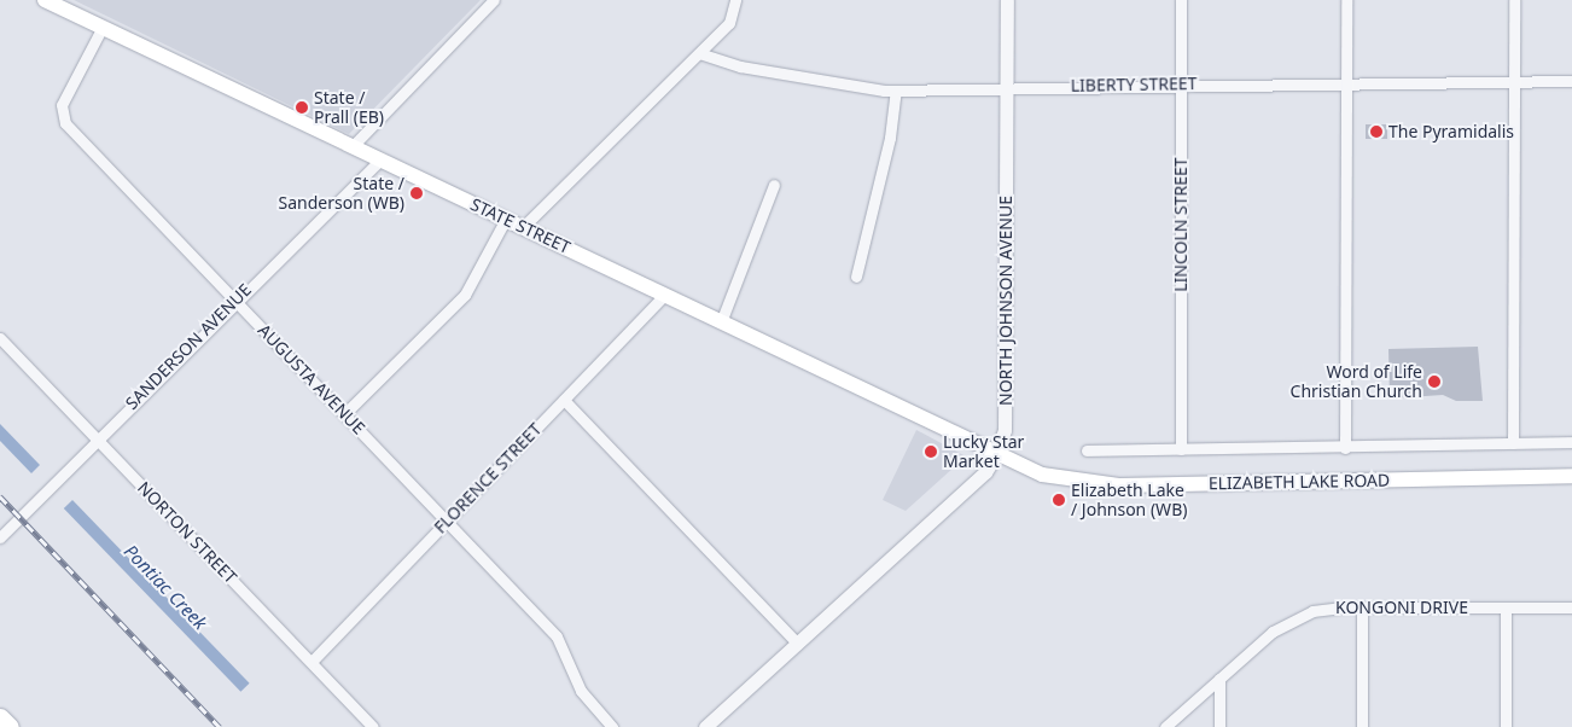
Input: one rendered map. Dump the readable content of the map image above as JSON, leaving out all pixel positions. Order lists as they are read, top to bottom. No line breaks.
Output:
{"streets":{"main road":["STATE STREET","ELIZABETH LAKE ROAD"],"street":["LIBERTY STREET","LINCOLN STREET","NORTH JOHNSON AVENUE","SANDERSON AVENUE","AUGUSTA AVENUE","FLORENCE STREET","NORTON STREET","KONGONI DRIVE"]},"crossings":[["LIBERTY STREET","LINCOLN STREET"],["LIBERTY STREET","NORTH JOHNSON AVENUE"],["LINCOLN STREET","ELIZABETH LAKE ROAD"],["STATE STREET","NORTH JOHNSON AVENUE"],["STATE STREET","SANDERSON AVENUE"],["STATE STREET","AUGUSTA AVENUE"],["STATE STREET","FLORENCE STREET"],["STATE STREET","ELIZABETH LAKE ROAD"],["NORTH JOHNSON AVENUE","ELIZABETH LAKE ROAD"],["SANDERSON AVENUE","AUGUSTA AVENUE"],["SANDERSON AVENUE","NORTON STREET"],["AUGUSTA AVENUE","FLORENCE STREET"],["FLORENCE STREET","NORTON STREET"]],"water":["Pontiac Creek"],"places":["State / Prall (EB)","The Pyramidalis","State / Sanderson (WB)","Word of Life Christian Church","Lucky Star Market","Elizabeth Lake / Johnson (WB)"]}
